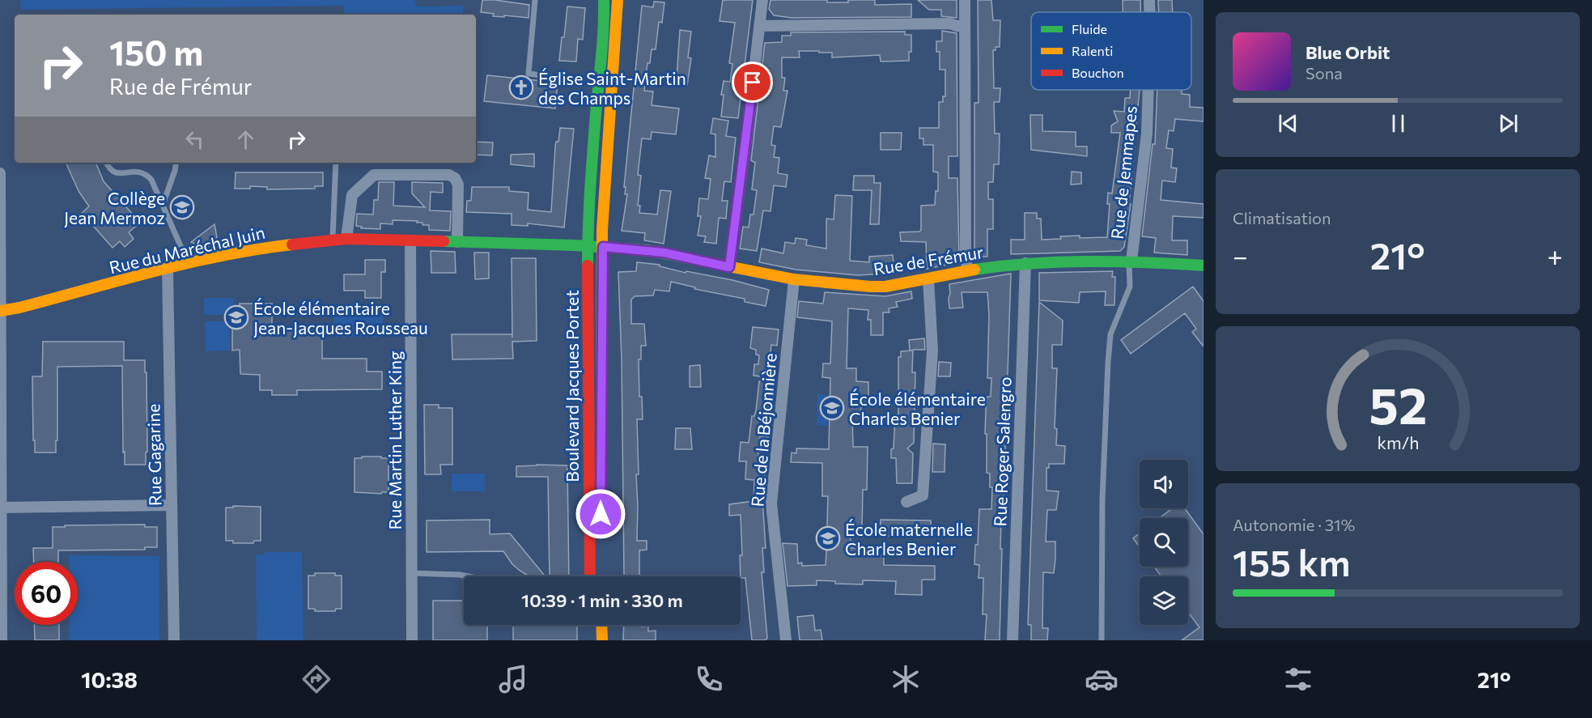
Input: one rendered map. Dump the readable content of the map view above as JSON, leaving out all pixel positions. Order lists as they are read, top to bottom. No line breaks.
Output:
{"streets":{"street":["Rue de Jemmapes","Rue du Maréchal Juin","Rue de Frémur","Boulevard Jacques Portet","Rue de la Béjonnière","Rue Martin Luther King","Rue Roger Salengro","Rue Gagarine"]},"crossings":[["Rue de Jemmapes","Rue de Frémur"],["Rue du Maréchal Juin","Rue de Frémur"],["Rue du Maréchal Juin","Boulevard Jacques Portet"],["Rue du Maréchal Juin","Rue Martin Luther King"],["Rue du Maréchal Juin","Rue Gagarine"],["Rue de Frémur","Boulevard Jacques Portet"],["Rue de Frémur","Rue de la Béjonnière"],["Rue de Frémur","Rue Roger Salengro"]],"places":{"church":["Église Saint-Martin des Champs"],"school or university":["Collège Jean Mermoz","École élémentaire Jean-Jacques Rousseau","École élémentaire Charles Benier","École maternelle Charles Benier"]},"legend":["Fluide","Ralenti","Bouchon"],"page":{"turn":["150 m","Rue de Frémur"],"song":["Blue Orbit","Sona"],"tile":["Climatisation",["Autonomie · 31%","155 km"]],"heat":["−","21°","+"],"limit":"60","trip":"10:39 · 1 min · 330 m","tabs":["10:38","21°"],"gauge":["52","km/h"]}}
